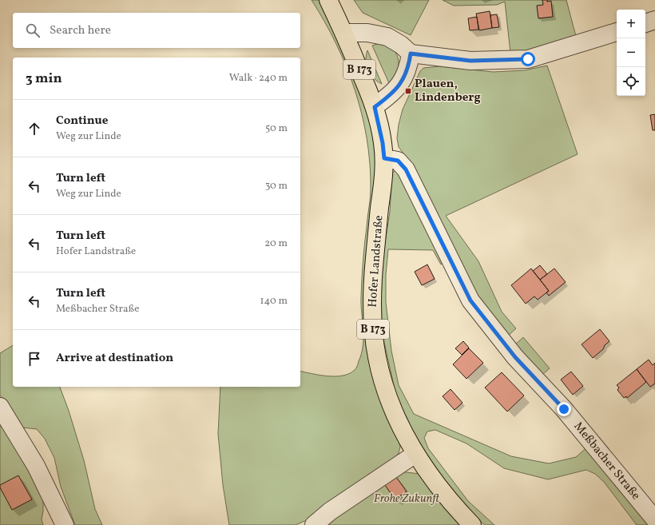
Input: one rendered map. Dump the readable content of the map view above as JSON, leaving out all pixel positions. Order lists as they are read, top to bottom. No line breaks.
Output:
{"streets":{"main road":["B 173","Hofer Landstraße"],"street":["Meßbacher Straße"]},"crossings":[["Hofer Landstraße","Meßbacher Straße"]],"parks":["Frohe Zukunft"],"places":{"transit":["Plauen, Lindenberg"]},"page":{"map_buttons":["+","−"],"search":"Search here","heading":["3 min","Walk · 240 m"],"list":[["Continue","Weg zur Linde","50 m"],["Turn left","Weg zur Linde","30 m"],["Turn left","Hofer Landstraße","20 m"],["Turn left","Meßbacher Straße","140 m"],"Arrive at destination"]}}
